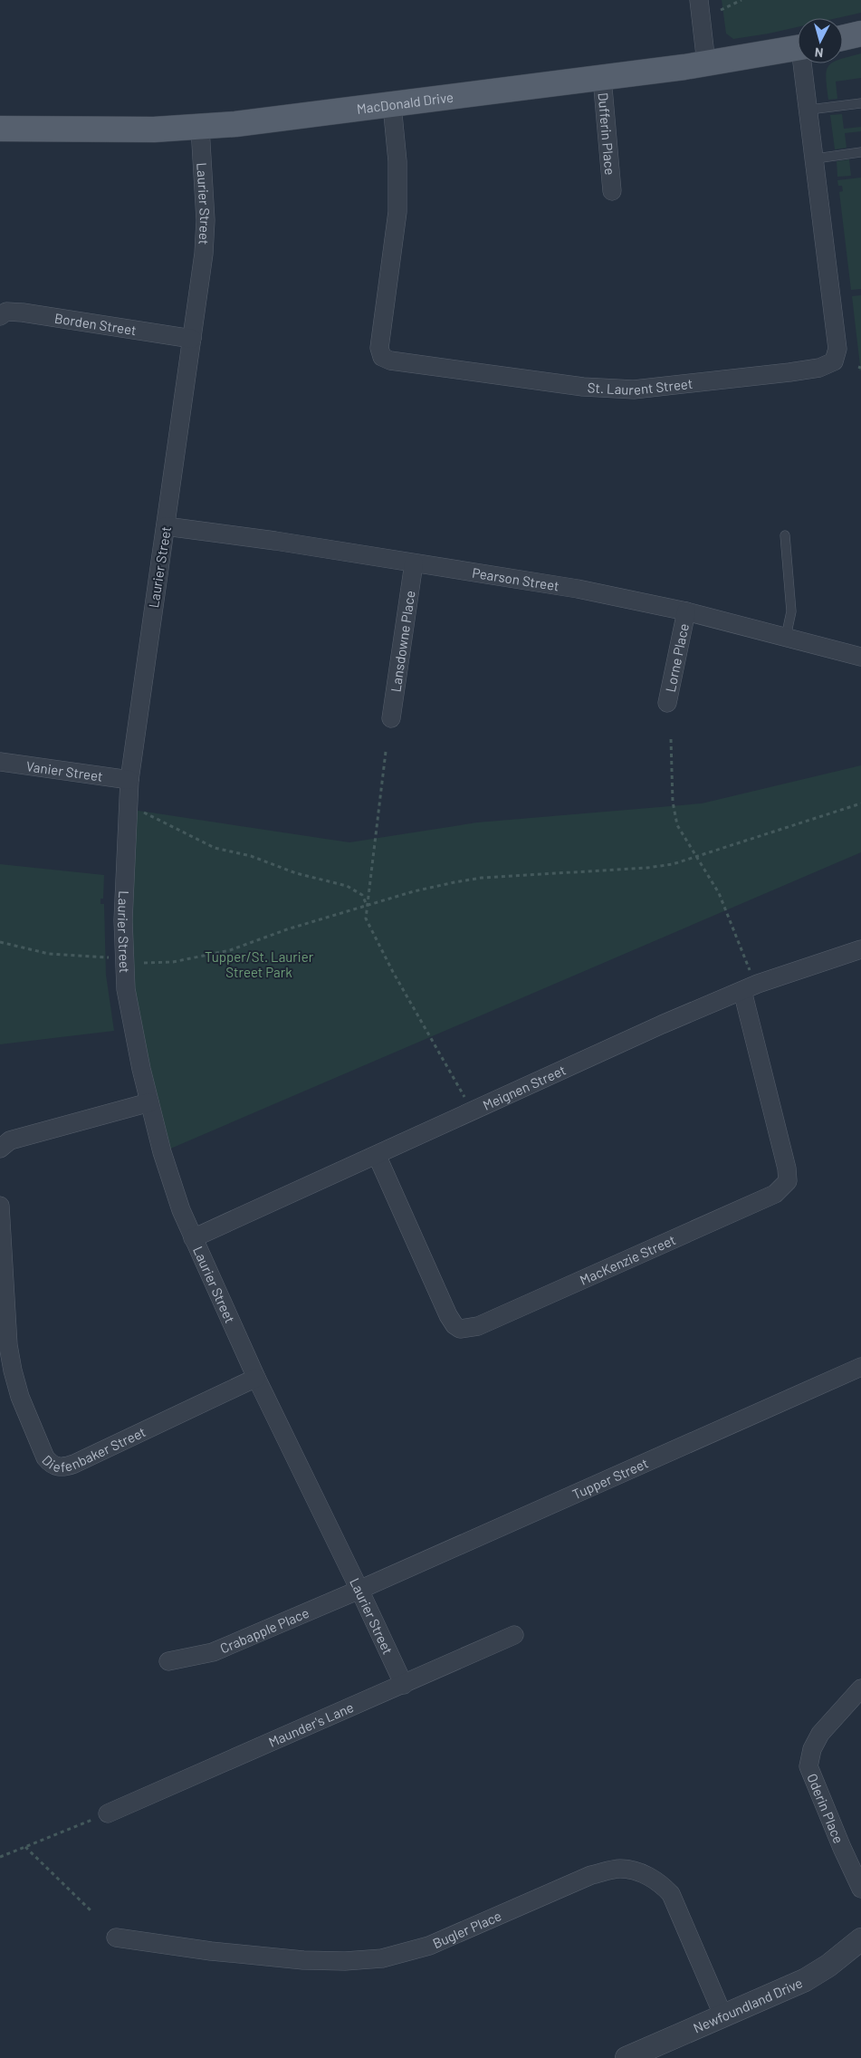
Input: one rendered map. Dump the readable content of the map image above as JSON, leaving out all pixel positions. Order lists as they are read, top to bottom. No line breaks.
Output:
{"streets":{"main road":["MacDonald Drive"],"street":["Dufferin Place","Laurier Street","Borden Street","St. Laurent Street","Pearson Street","Lansdowne Place","Lorne Place","Vanier Street","Meignen Street","MacKenzie Street","Diefenbaker Street","Tupper Street","Crabapple Place","Maunder's Lane","Oderin Place","Bugler Place","Newfoundland Drive"]},"crossings":[["MacDonald Drive","Dufferin Place"],["MacDonald Drive","Laurier Street"],["MacDonald Drive","St. Laurent Street"],["Laurier Street","Borden Street"],["Laurier Street","Pearson Street"],["Laurier Street","Vanier Street"],["Laurier Street","Meignen Street"],["Laurier Street","Diefenbaker Street"],["Laurier Street","Tupper Street"],["Laurier Street","Crabapple Place"],["Laurier Street","Maunder's Lane"],["Pearson Street","Lansdowne Place"],["Pearson Street","Lorne Place"],["Meignen Street","MacKenzie Street"],["Tupper Street","Crabapple Place"],["Bugler Place","Newfoundland Drive"]],"parks":["Tupper/St. Laurier Street Park"],"north":"bottom"}
